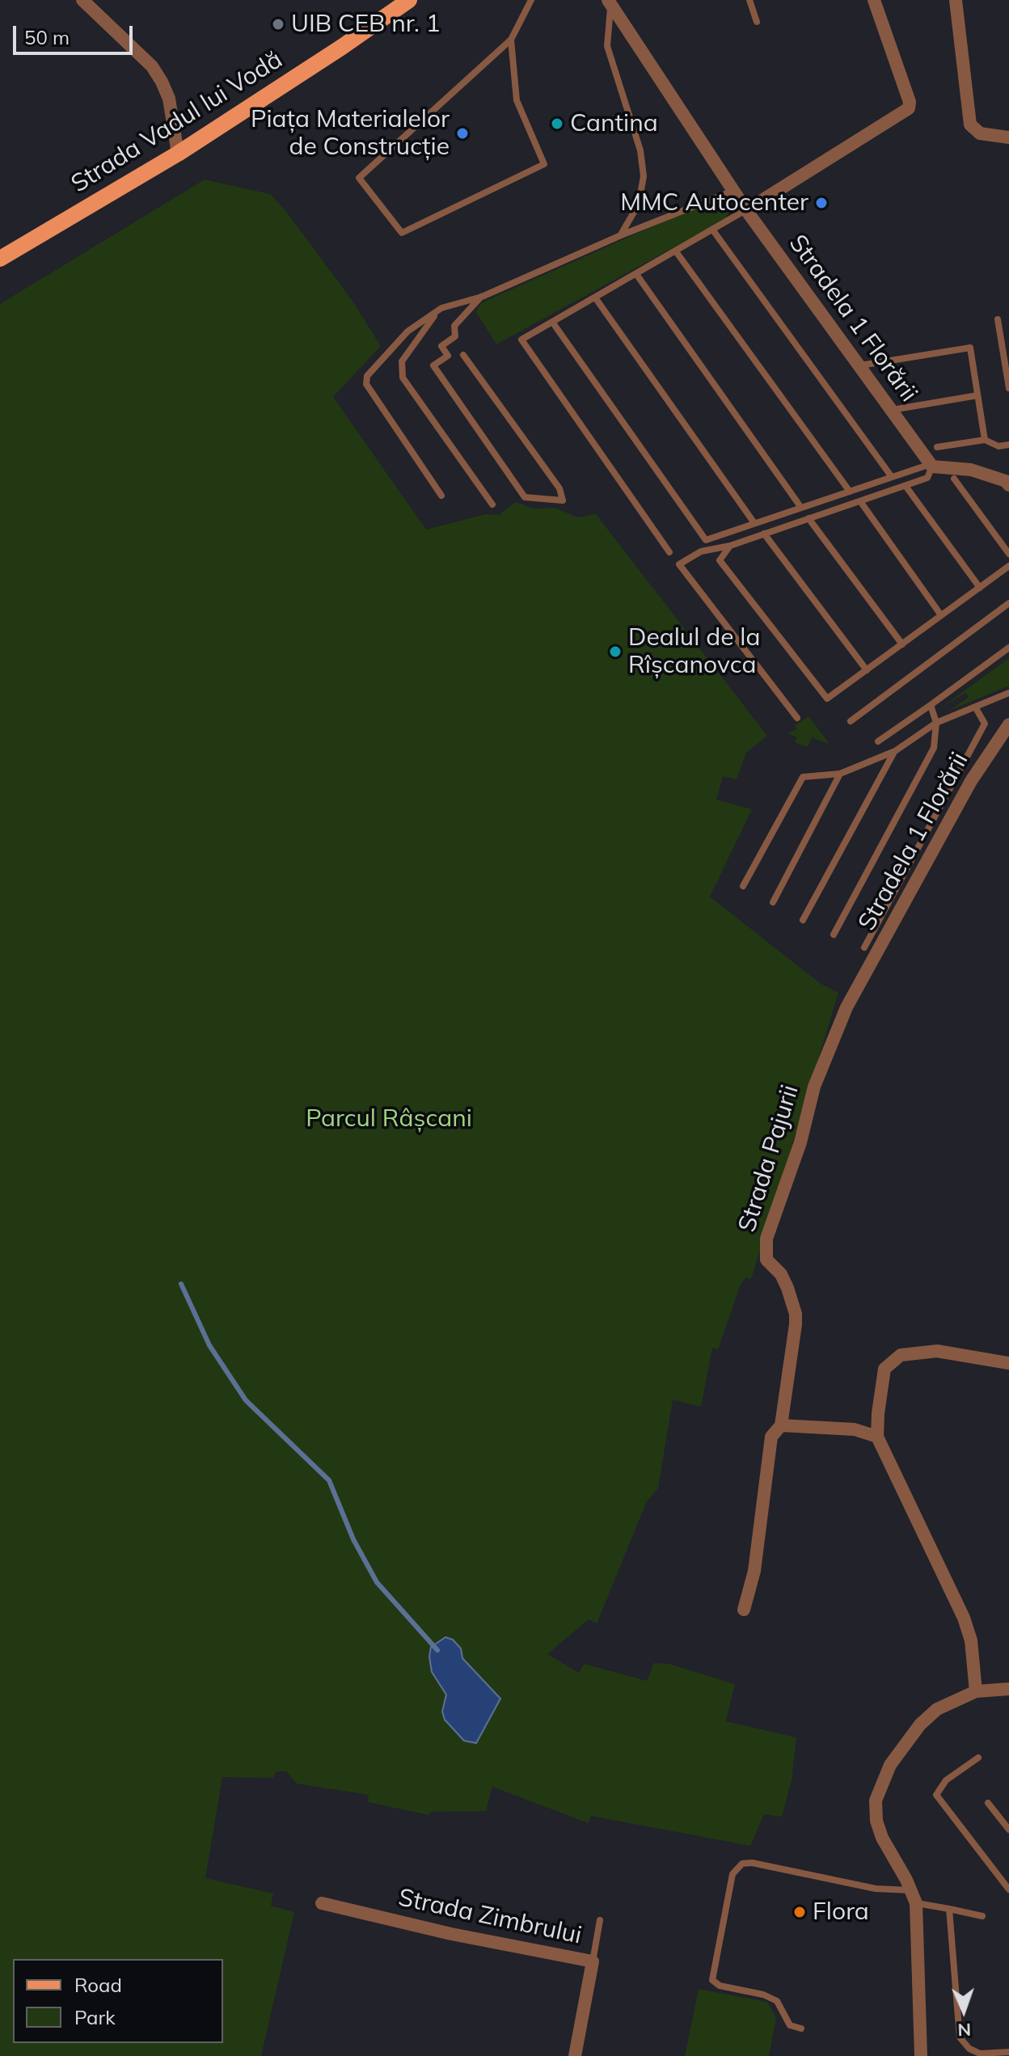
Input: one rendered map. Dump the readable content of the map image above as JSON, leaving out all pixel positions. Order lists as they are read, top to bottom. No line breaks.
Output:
{"streets":{"main road":["Strada Vadul lui Vodă"],"street":["Stradela 1 Florării","Strada Pajurii","Strada Zimbrului"]},"crossings":[["Stradela 1 Florării","Strada Pajurii"]],"parks":["Parcul Râșcani"],"places":["UIB CEB nr. 1","Cantina","Piața Materialelor de Construcție","MMC Autocenter","Dealul de la Rîșcanovca","Flora"],"legend":["Road","Park"],"scale_bar":"50 m","north":"bottom"}
